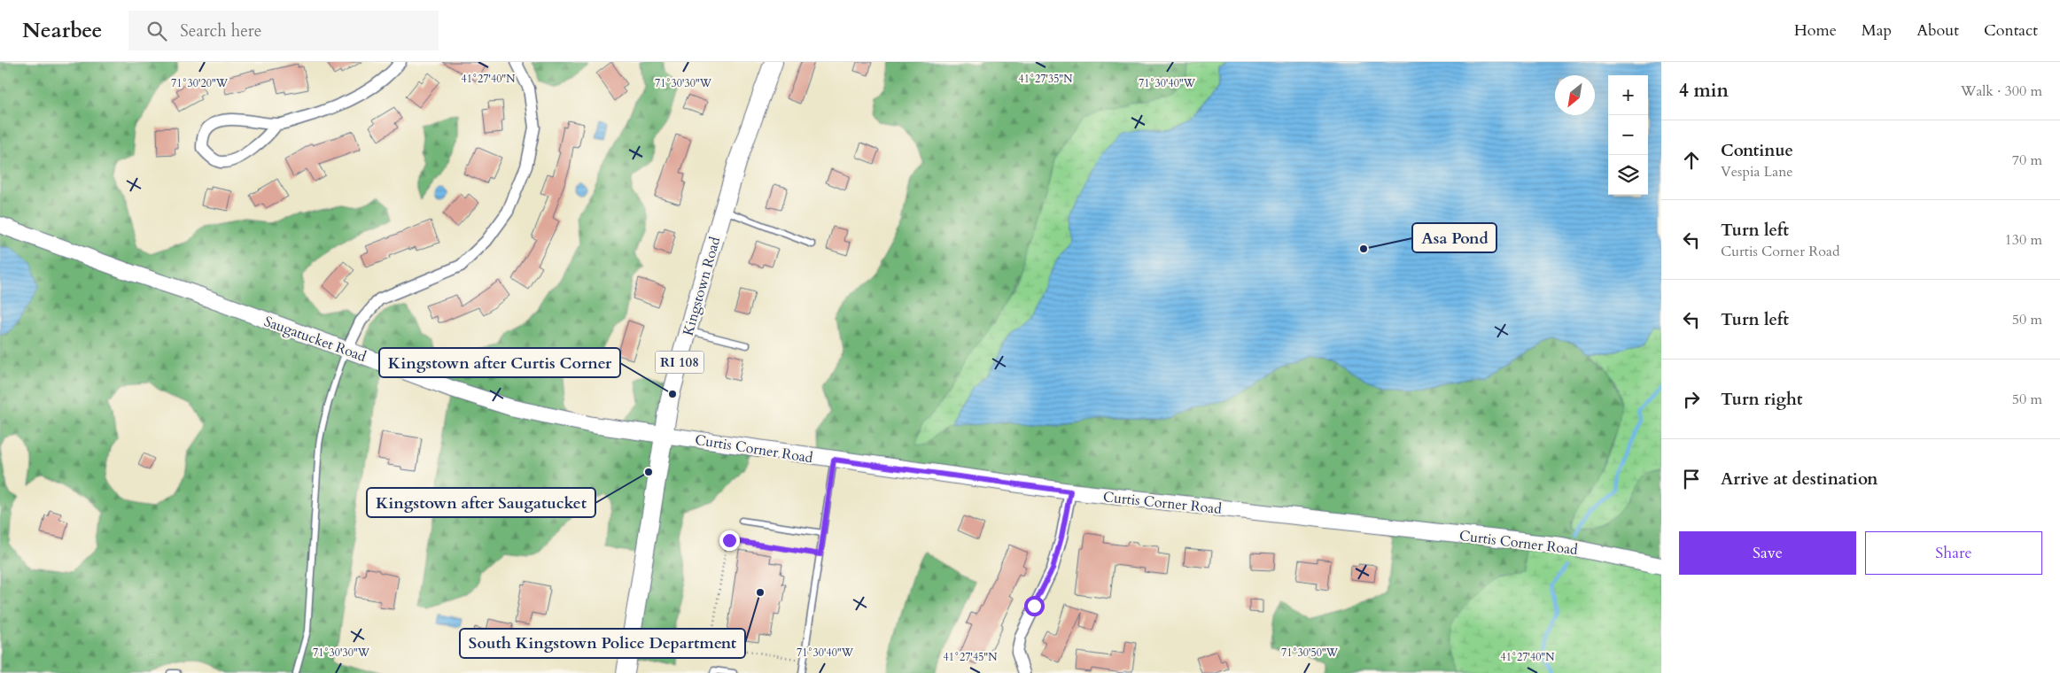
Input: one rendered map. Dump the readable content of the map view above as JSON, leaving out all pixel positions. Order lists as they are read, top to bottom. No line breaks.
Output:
{"streets":{"main road":["Kingstown Road","RI 108"],"street":["Saugatucket Road","Curtis Corner Road"]},"crossings":[["Kingstown Road","Saugatucket Road"],["Kingstown Road","Curtis Corner Road"],["Saugatucket Road","Curtis Corner Road"]],"places":["Asa Pond","Kingstown after Curtis Corner","Kingstown after Saugatucket","South Kingstown Police Department"],"north":"bottom left","page":{"header":"Nearbee","search":"Search here","nav":["Home","Map","About","Contact"],"heading":["4 min","Walk · 300 m"],"map_buttons":["+","−"],"list":[["Continue","Vespia Lane","70 m"],["Turn left","Curtis Corner Road","130 m"],["Turn left","50 m"],["Turn right","50 m"],"Arrive at destination"],"buttons":["Save","Share"]},"coordinates":["41°27'40\"N","41°27'35\"N","71°30'20\"W","71°30'30\"W","71°30'40\"W","71°30'50\"W","41°27'45\"N"]}
